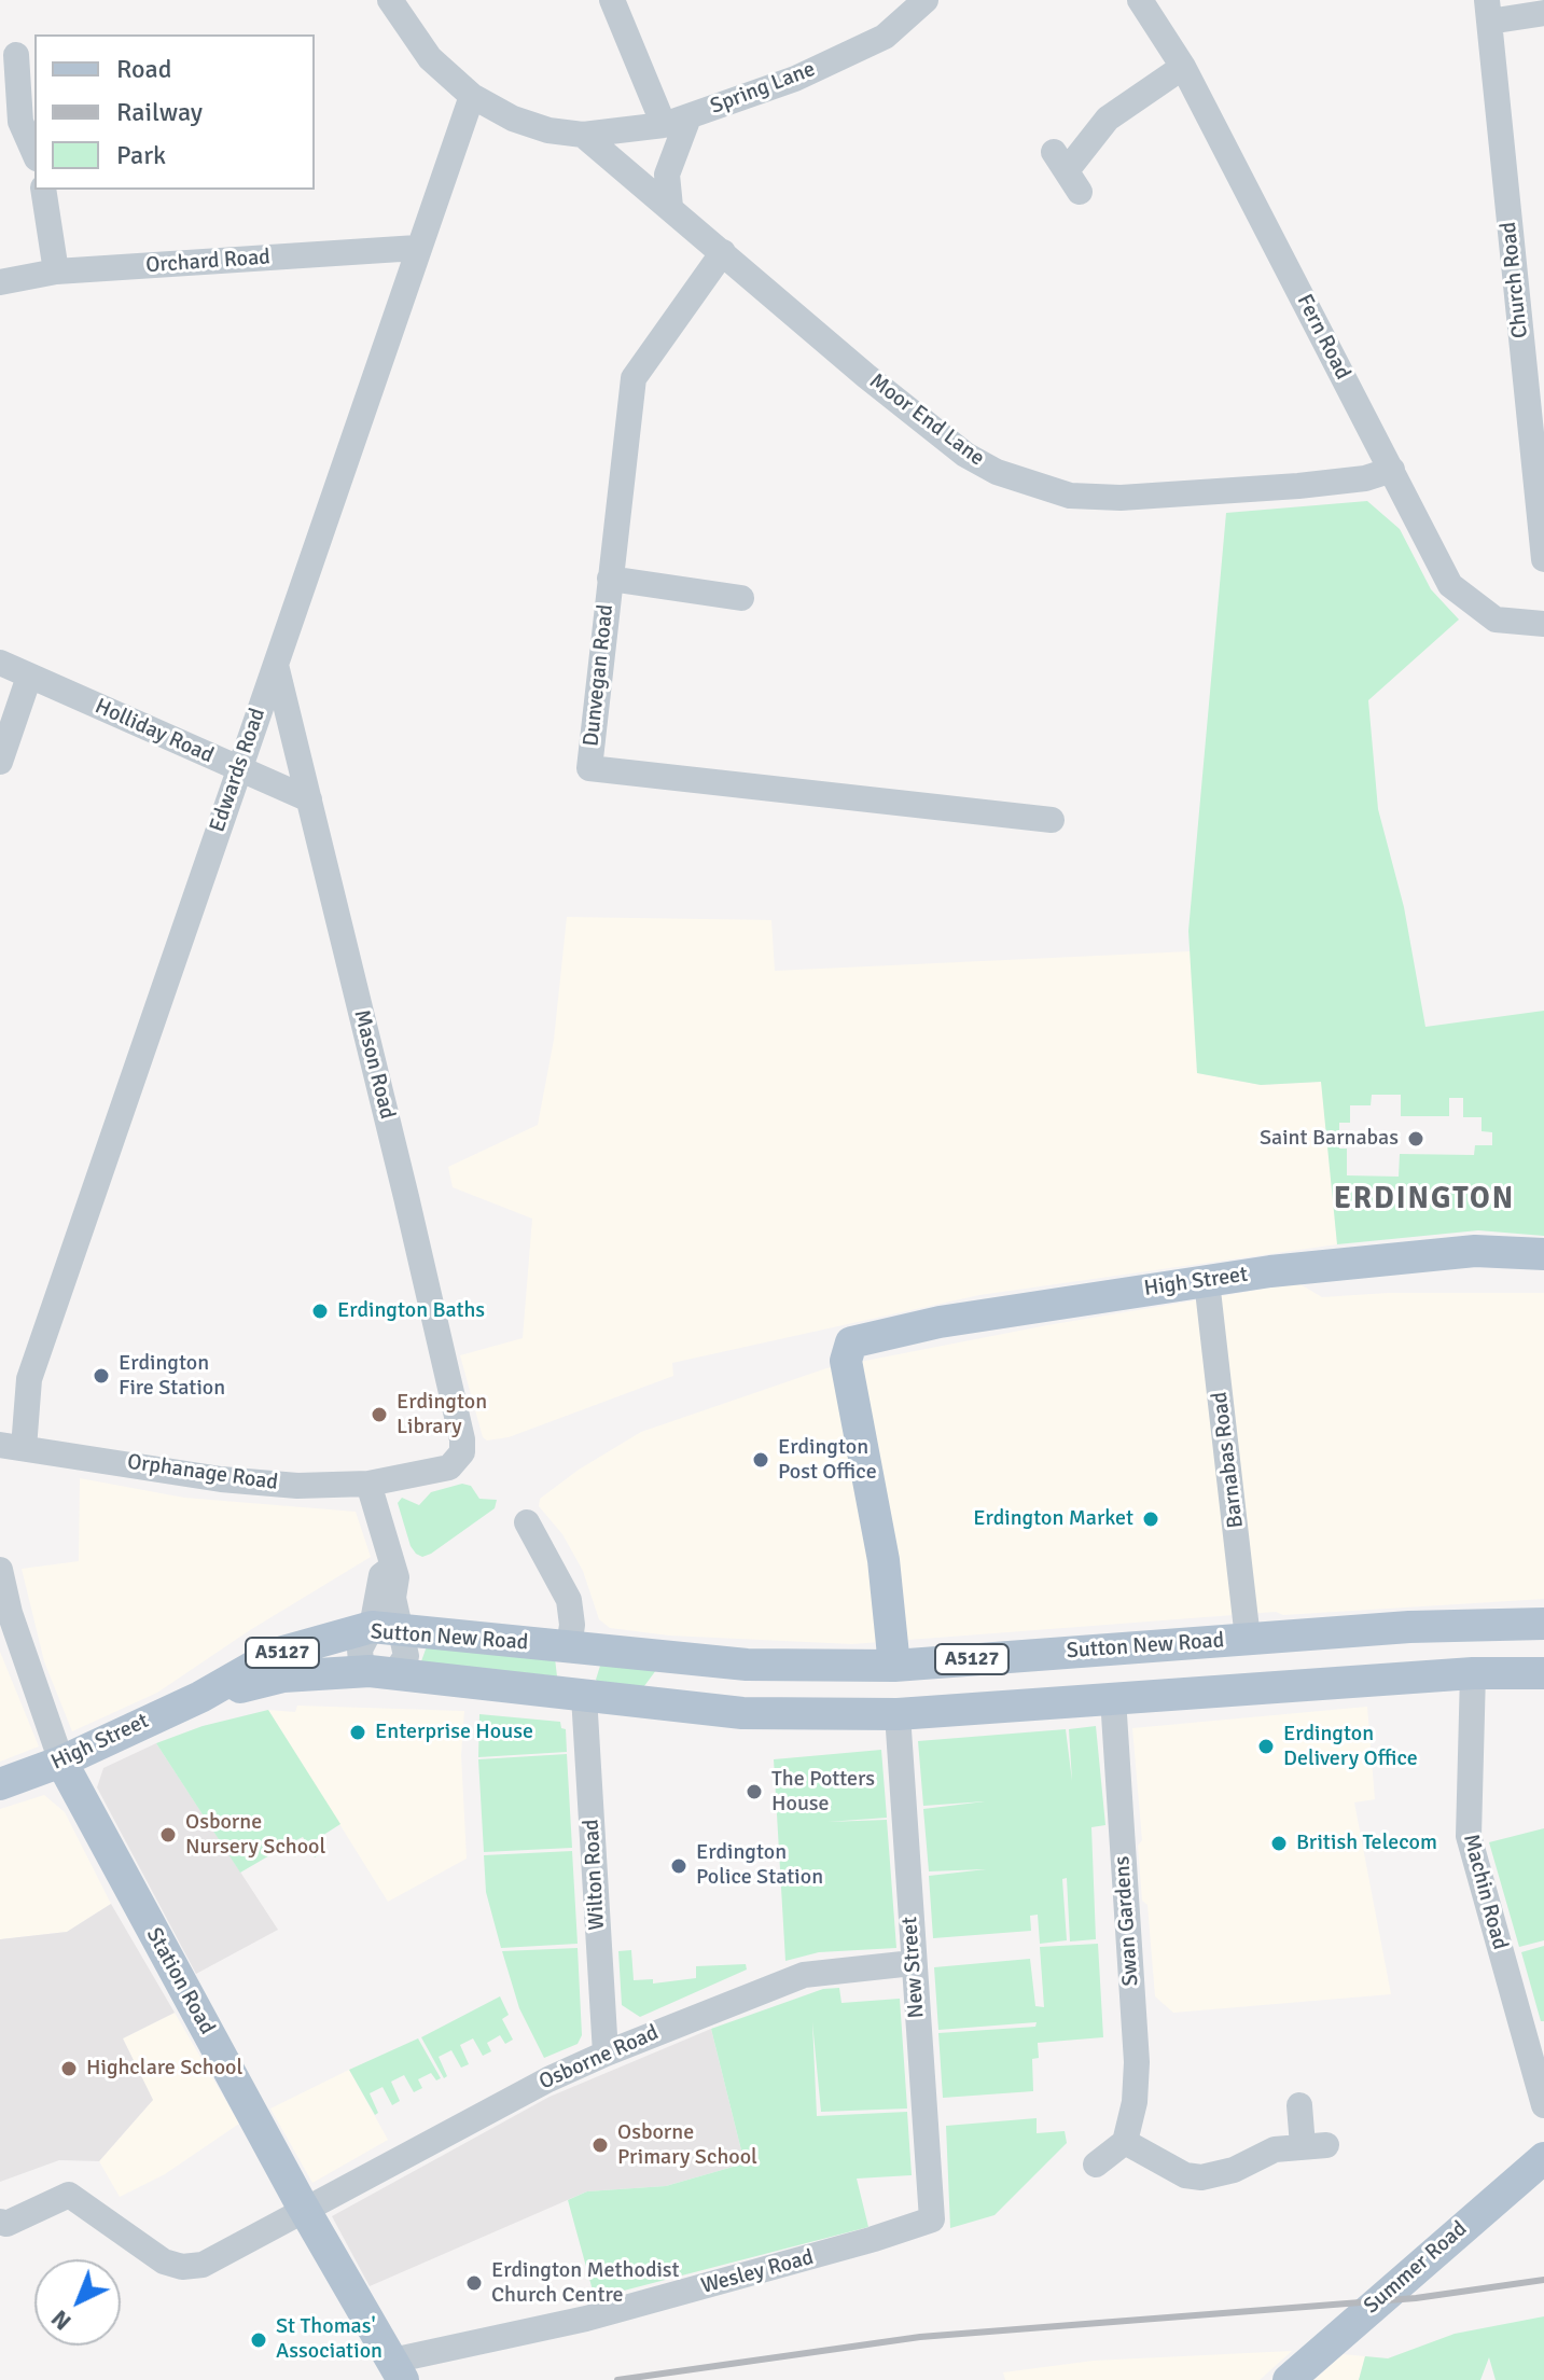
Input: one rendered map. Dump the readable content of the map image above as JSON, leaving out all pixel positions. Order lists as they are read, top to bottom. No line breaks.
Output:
{"streets":{"main road":["High Street","Sutton New Road","A5127","Station Road","Summer Road"],"street":["Spring Lane","Orchard Road","Church Road","Fern Road","Moor End Lane","Dunvegan Road","Holliday Road","Edwards Road","Mason Road","Barnabas Road","Orphanage Road","Wilton Road","Machin Road","Swan Gardens","New Street","Osborne Road","Wesley Road"]},"crossings":[["Spring Lane","Moor End Lane"],["Orchard Road","Edwards Road"],["Fern Road","Moor End Lane"],["Moor End Lane","Dunvegan Road"],["Holliday Road","Edwards Road"],["Holliday Road","Mason Road"],["Edwards Road","Mason Road"],["Edwards Road","Orphanage Road"],["Mason Road","Orphanage Road"],["High Street","Barnabas Road"],["High Street","Sutton New Road"],["High Street","Station Road"],["Barnabas Road","Sutton New Road"],["Sutton New Road","Wilton Road"],["Sutton New Road","Machin Road"],["Sutton New Road","Swan Gardens"],["Sutton New Road","New Street"],["Wilton Road","Osborne Road"],["New Street","Osborne Road"],["New Street","Wesley Road"],["Station Road","Osborne Road"],["Station Road","Wesley Road"]],"districts":["ERDINGTON"],"places":["Saint Barnabas","Erdington Baths","Erdington Fire Station","Erdington Library","Erdington Post Office","Erdington Market","Enterprise House","Erdington Delivery Office","The Potters House","Osborne Nursery School","British Telecom","Erdington Police Station","Highclare School","Osborne Primary School","Erdington Methodist Church Centre","St Thomas' Association"],"legend":["Road","Railway","Park"],"north":"bottom left"}
